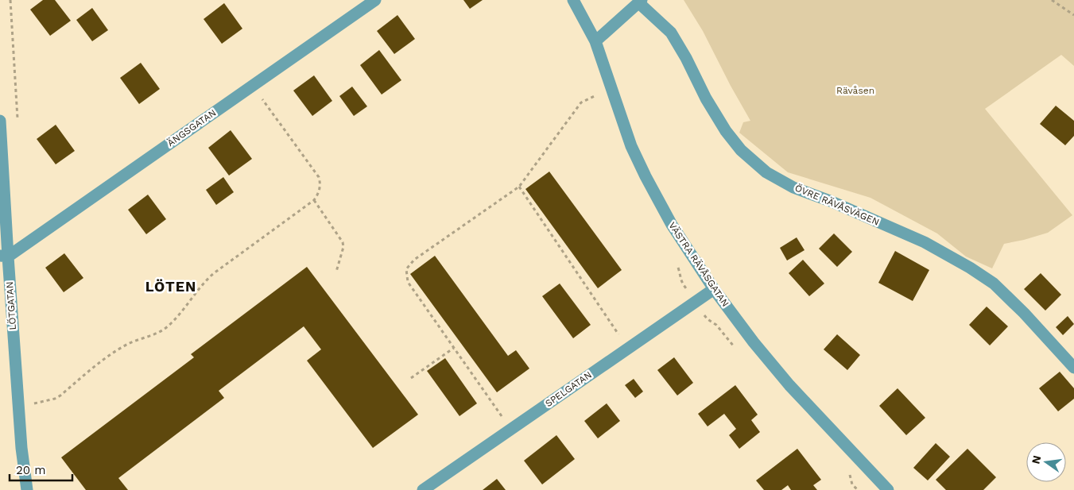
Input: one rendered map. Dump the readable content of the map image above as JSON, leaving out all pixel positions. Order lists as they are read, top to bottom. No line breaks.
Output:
{"streets":{"street":["ÄNGSGATAN","ÖVRE RÄVÅSVÄGEN","VÄSTRA RÄVÅSGATAN","LÖTGATAN","SPELGATAN"]},"crossings":[["ÄNGSGATAN","LÖTGATAN"],["VÄSTRA RÄVÅSGATAN","SPELGATAN"]],"districts":["LÖTEN"],"parks":["Rävåsen"],"scale_bar":"20 m","north":"left"}
